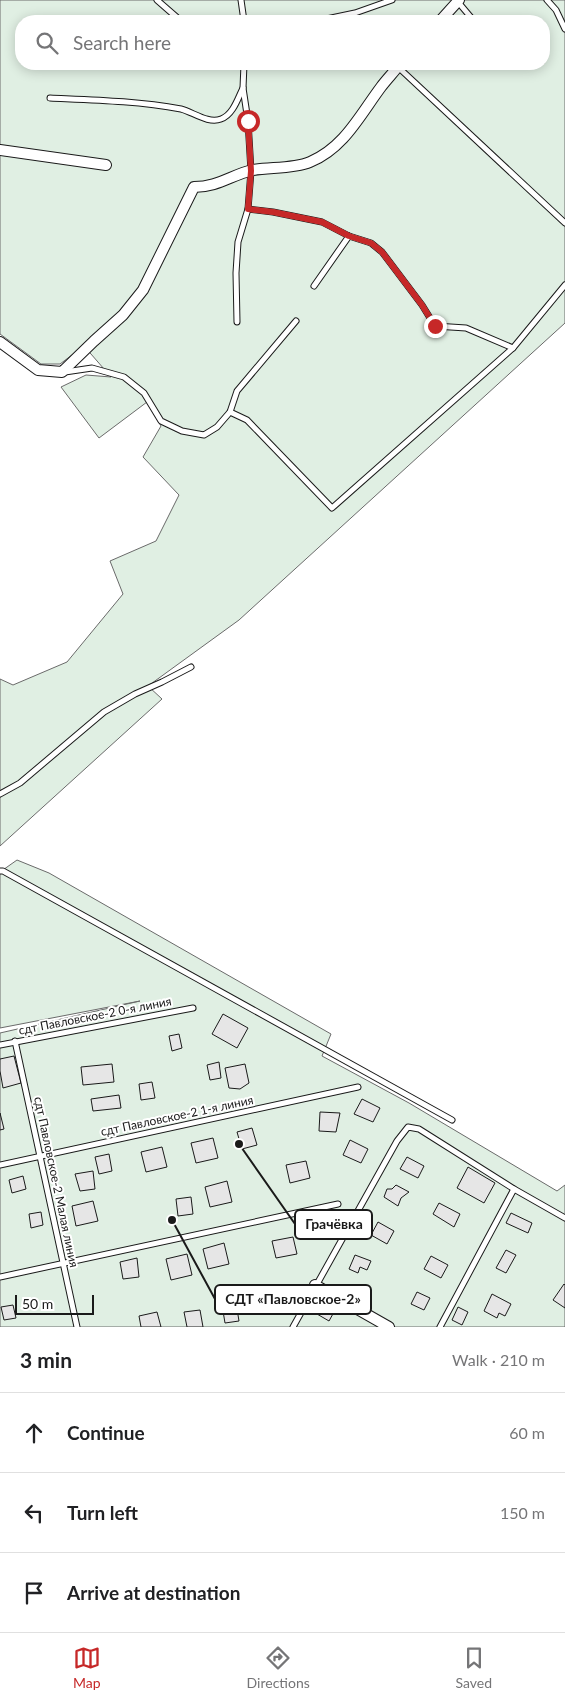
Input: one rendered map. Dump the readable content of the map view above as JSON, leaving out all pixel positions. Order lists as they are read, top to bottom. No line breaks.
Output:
{"streets":{"lane":["сдт Павловское-2 0-я линия","сдт Павловское-2 1-я линия","сдт Павловское-2 Малая линия"]},"crossings":[["сдт Павловское-2 0-я линия","сдт Павловское-2 Малая линия"],["сдт Павловское-2 1-я линия","сдт Павловское-2 Малая линия"]],"places":["Грачёвка","СДТ «Павловское-2»"],"scale_bar":"50 m","page":{"search":"Search here","scale":"50 m","heading":["3 min","Walk · 210 m"],"list":[["Continue","60 m"],["Turn left","150 m"],"Arrive at destination"],"nav":["Map","Directions","Saved"]}}
